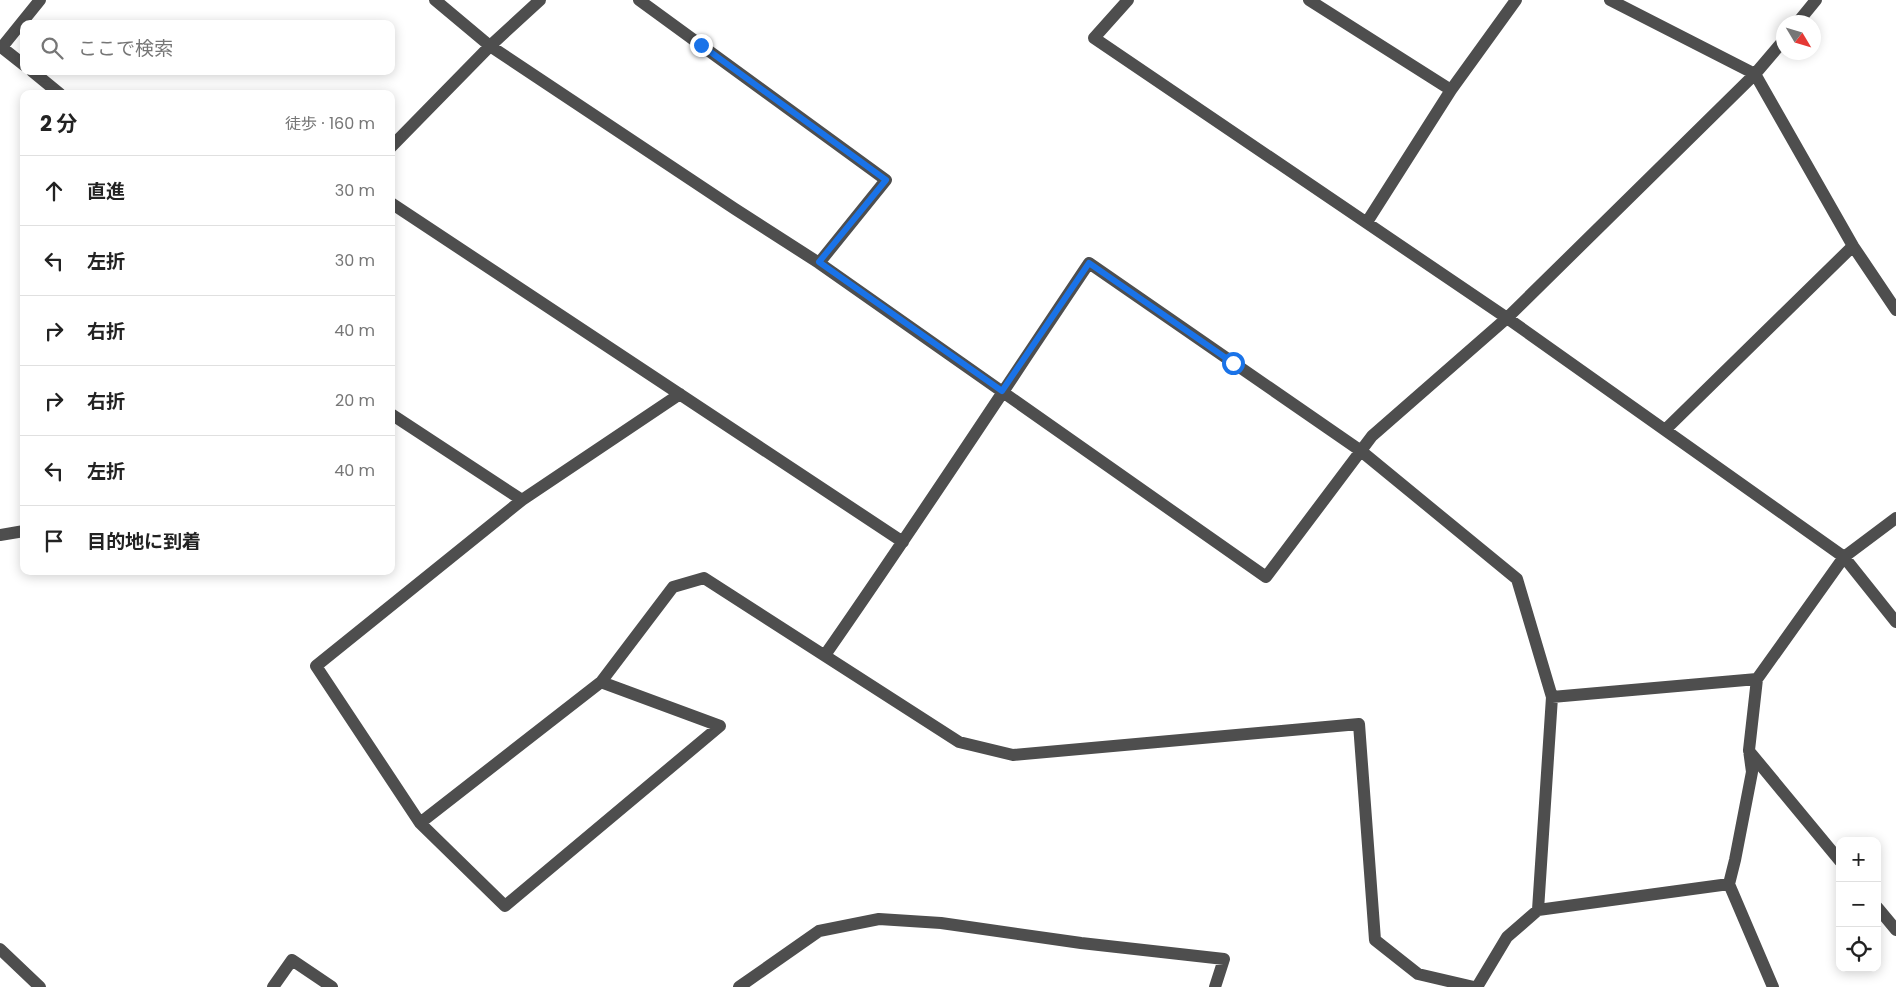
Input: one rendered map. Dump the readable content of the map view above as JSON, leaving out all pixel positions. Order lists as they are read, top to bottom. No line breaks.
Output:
{"north":"bottom right","page":{"search":"ここで検索","heading":["2 分","徒歩 · 160 m"],"list":[["直進","30 m"],["左折","30 m"],["右折","40 m"],["右折","20 m"],["左折","40 m"],"目的地に到着"],"map_buttons":["+","−"]}}
